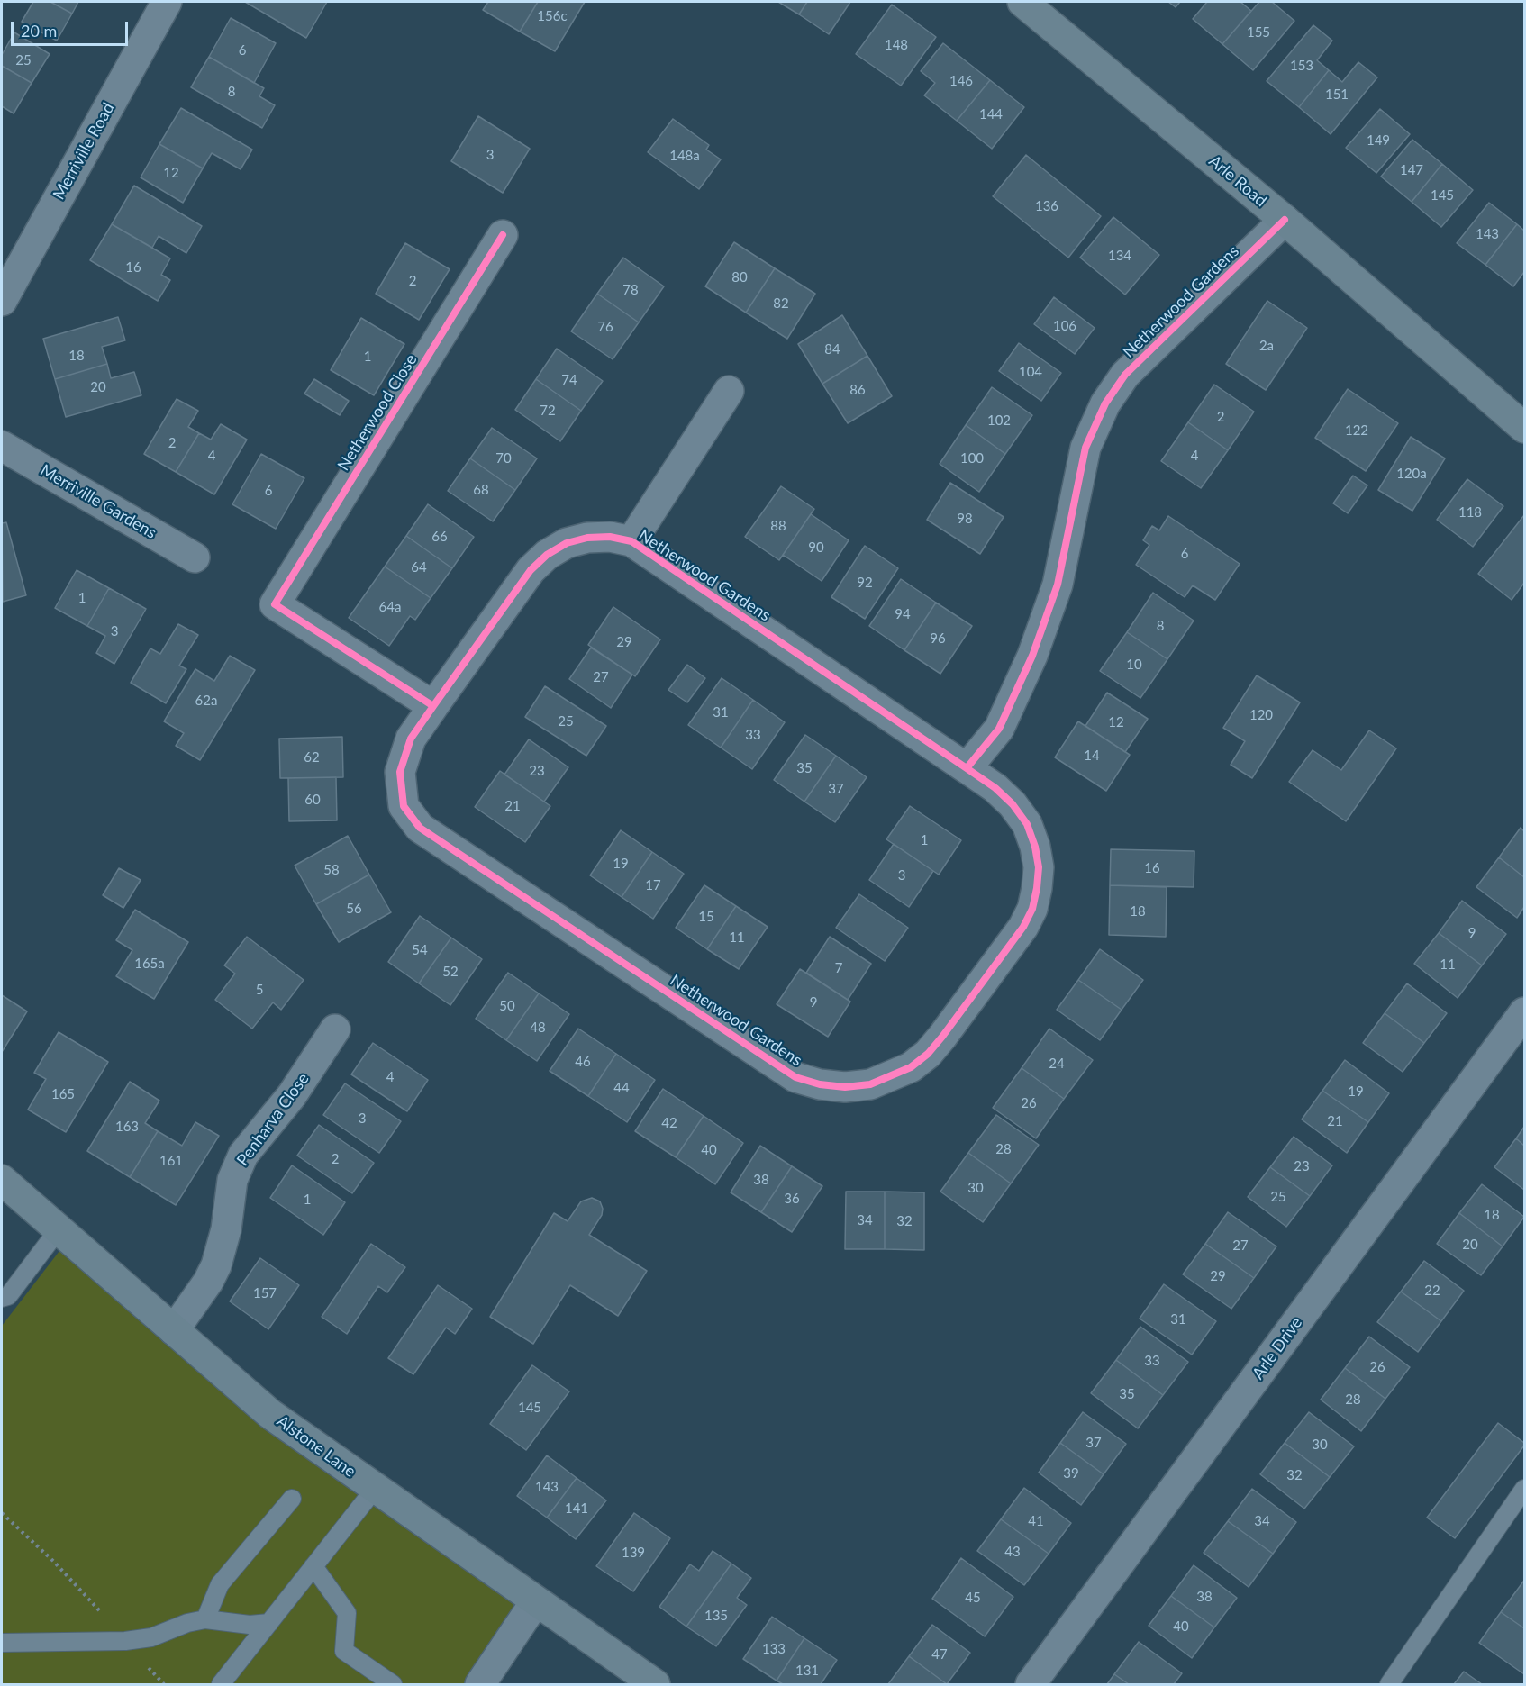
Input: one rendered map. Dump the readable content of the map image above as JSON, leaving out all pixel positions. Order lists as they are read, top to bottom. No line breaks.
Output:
{"streets":{"street":["Merriville Road","Arle Road","Netherwood Gardens","Netherwood Close","Merriville Gardens","Penharva Close","Arle Drive","Alstone Lane"]},"crossings":[["Arle Road","Netherwood Gardens"],["Netherwood Gardens","Netherwood Close"],["Penharva Close","Alstone Lane"]],"house_numbers":["156c","155","148","6","25","153","146","8","151","144","149","3","148a","147","12","145","136","143","134","16","80","2","78","82","106","76","2a","84","18","1","104","74","20","86","72","2","102","122","2","4","4","70","100","120a","68","6","118","98","88","66","90","6","64","92","1","64a","94","8","3","96","29","10","27","62a","31","120","25","12","33","14","62","35","23","37","60","21","1","19","16","58","3","17","56","18","15","9","11","54","165a","11","7","52","5","9","50","48","46","24","4","44","19","165","26","3","21","42","163","28","40","2","161","23","38","30","25","36","1","18","34","32","20","27","29","22","157","31","33","26","35","28","145","37","30","39","32","143","141","41","34","43","139","38","45","135","40","133","47","131"],"scale_bar":"20 m"}
